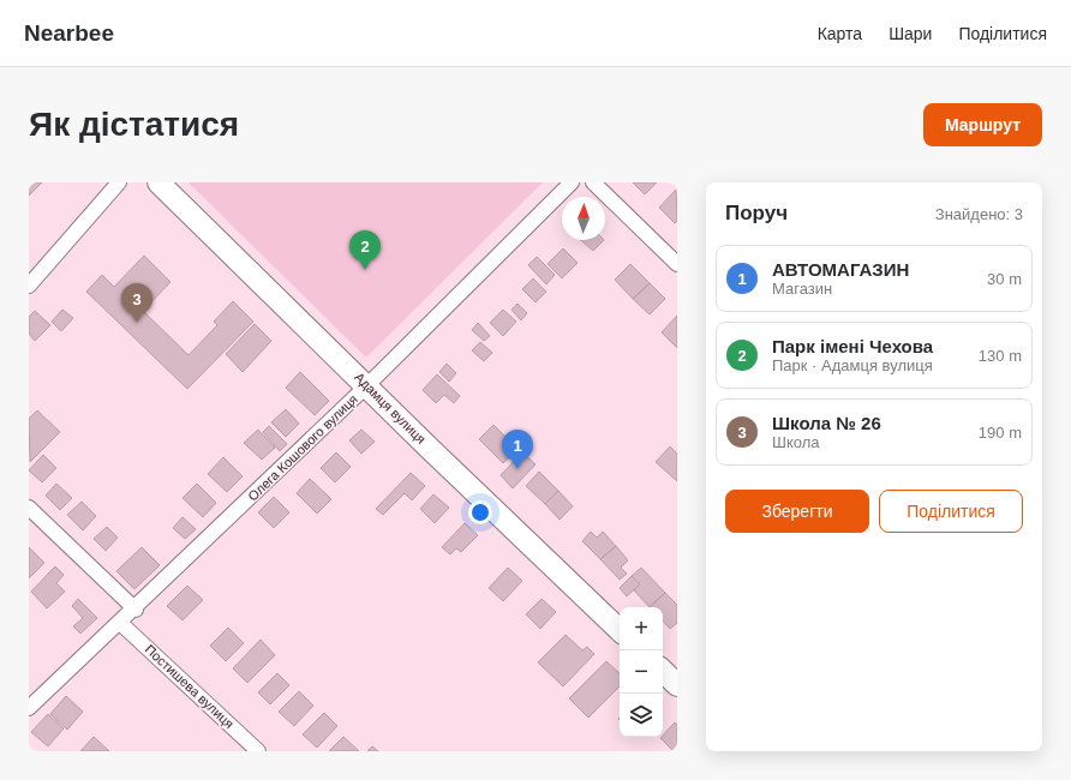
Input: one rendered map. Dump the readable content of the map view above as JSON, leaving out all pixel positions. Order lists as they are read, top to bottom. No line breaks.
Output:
{"streets":{"street":["Адамця вулиця","Олега Кошового вулиця","Постишева вулиця"]},"crossings":[["Адамця вулиця","Олега Кошового вулиця"],["Олега Кошового вулиця","Постишева вулиця"]],"north":"top","page":{"header":"Nearbee","nav":["Карта","Шари","Поділитися"],"buttons":["Маршрут",["Зберегти","Поділитися"]],"title":"Як дістатися","heading":["Поруч","Знайдено: 3"],"pins":["2","3","1"],"list":[{"mark":"1","name":"АВТОМАГАЗИН","note":"Магазин","value":"30 m"},{"mark":"2","name":"Парк імені Чехова","note":"Парк · Адамця вулиця","value":"130 m"},{"mark":"3","name":"Школа № 26","note":"Школа","value":"190 m"}],"map_buttons":["+","−"]}}
